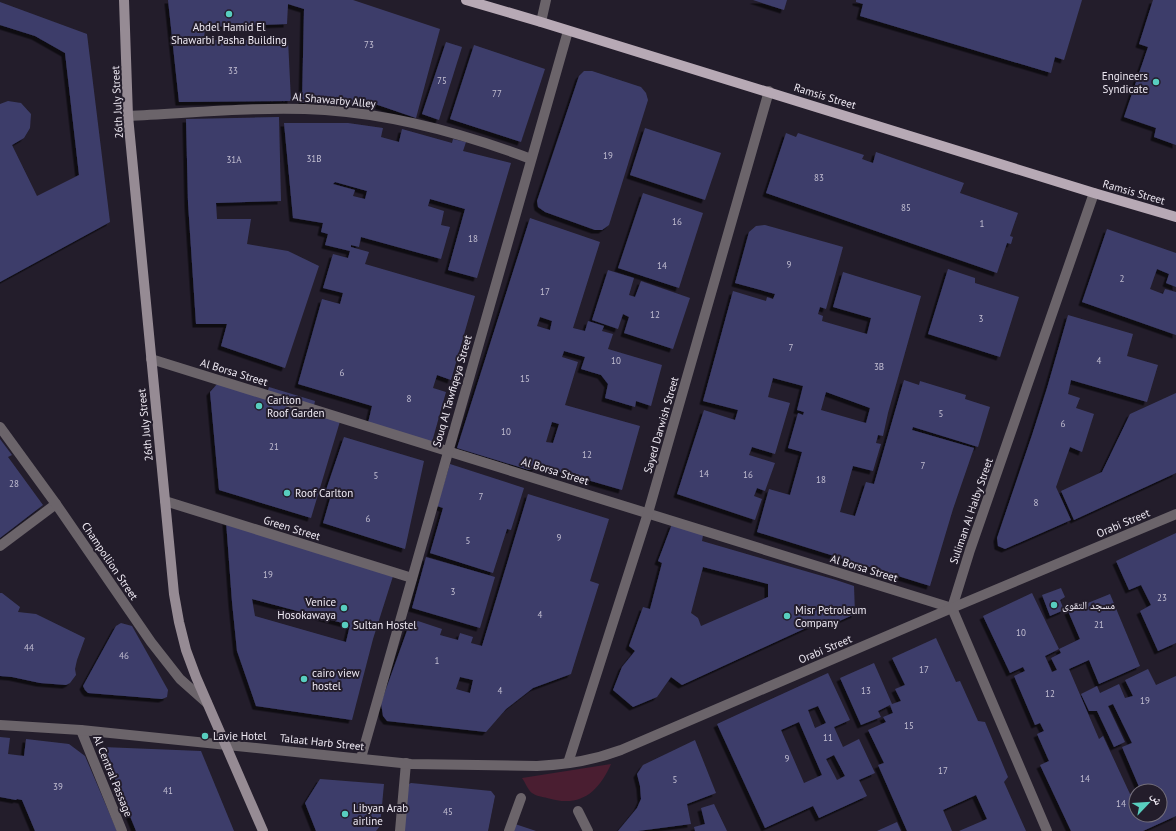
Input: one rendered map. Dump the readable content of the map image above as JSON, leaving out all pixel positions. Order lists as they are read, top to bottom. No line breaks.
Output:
{"streets":{"main road":["Ramsis Street","26th July Street"],"street":["Al Shawarby Alley","Al Borsa Street","Souq Al Tawfiqeya Street","Sayed Darwish Street","Suliman Al Halby Street","Orabi Street","Green Street","Champollion Street","Talaat Harb Street","Al Central Passage"]},"crossings":[["Ramsis Street","Souq Al Tawfiqeya Street"],["Ramsis Street","Sayed Darwish Street"],["Ramsis Street","Suliman Al Halby Street"],["Al Shawarby Alley","26th July Street"],["Al Shawarby Alley","Souq Al Tawfiqeya Street"],["26th July Street","Al Borsa Street"],["26th July Street","Green Street"],["26th July Street","Champollion Street"],["26th July Street","Talaat Harb Street"],["Al Borsa Street","Souq Al Tawfiqeya Street"],["Al Borsa Street","Sayed Darwish Street"],["Al Borsa Street","Suliman Al Halby Street"],["Al Borsa Street","Orabi Street"],["Souq Al Tawfiqeya Street","Green Street"],["Souq Al Tawfiqeya Street","Talaat Harb Street"],["Sayed Darwish Street","Orabi Street"],["Suliman Al Halby Street","Orabi Street"],["Orabi Street","Talaat Harb Street"],["Talaat Harb Street","Al Central Passage"]],"places":["Abdel Hamid El Shawarbi Pasha Building","Engineers Syndicate","Carlton Roof Garden","Roof Carlton","مسجد التقوى","Venice Hosokawaya","Misr Petroleum Company","Sultan Hostel","cairo view hostel","Lavie Hotel","Libyan Arab airline"],"house_numbers":["73","33","75","77","19","31B","31A","83","85","16","1","18","9","14","2","17","12","3","7","10","4","3B","6","15","8","5","6","10","21","12","7","14","16","5","18","28","7","8","6","9","5","19","3","23","4","21","10","44","46","1","17","4","13","12","19","15","11","9","17","14","5","39","41","14","45"],"north":"top right"}
